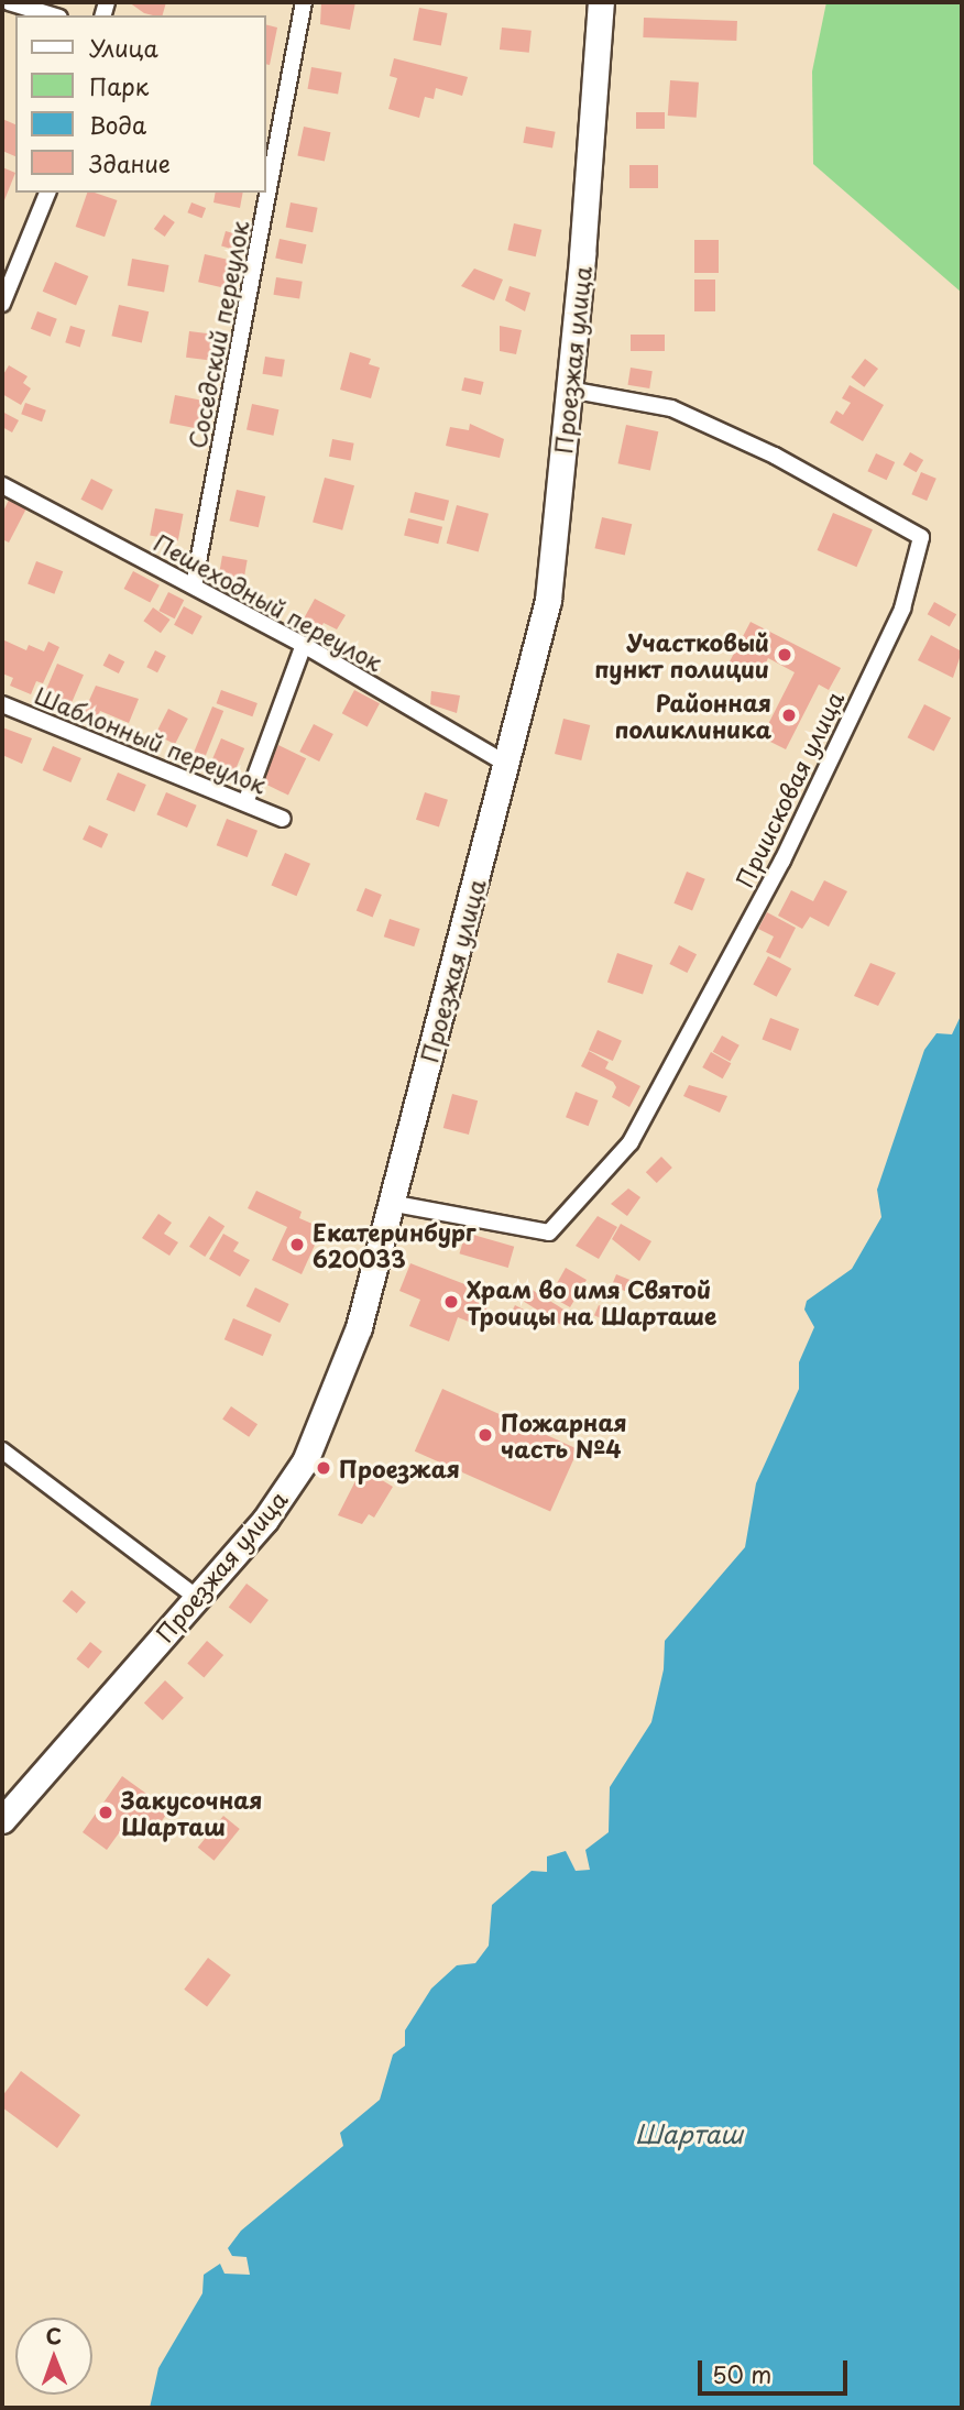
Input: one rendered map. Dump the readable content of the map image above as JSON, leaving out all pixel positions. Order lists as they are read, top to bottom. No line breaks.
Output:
{"streets":{"main road":["Проезжая улица"],"street":["Соседский переулок","Пешеходный переулок","Шаблонный переулок","Приисковая улица"]},"crossings":[["Соседский переулок","Пешеходный переулок"],["Проезжая улица","Пешеходный переулок"],["Проезжая улица","Приисковая улица"]],"water":["Шарташ"],"places":["Участковый пункт полиции","Районная поликлиника","Екатеринбург 620033","Храм во имя Святой Троицы на Шарташе","Пожарная часть №4","Проезжая","Закусочная Шарташ"],"legend":["Улица","Парк","Вода","Здание"],"scale_bar":"50 m","north":"top"}
